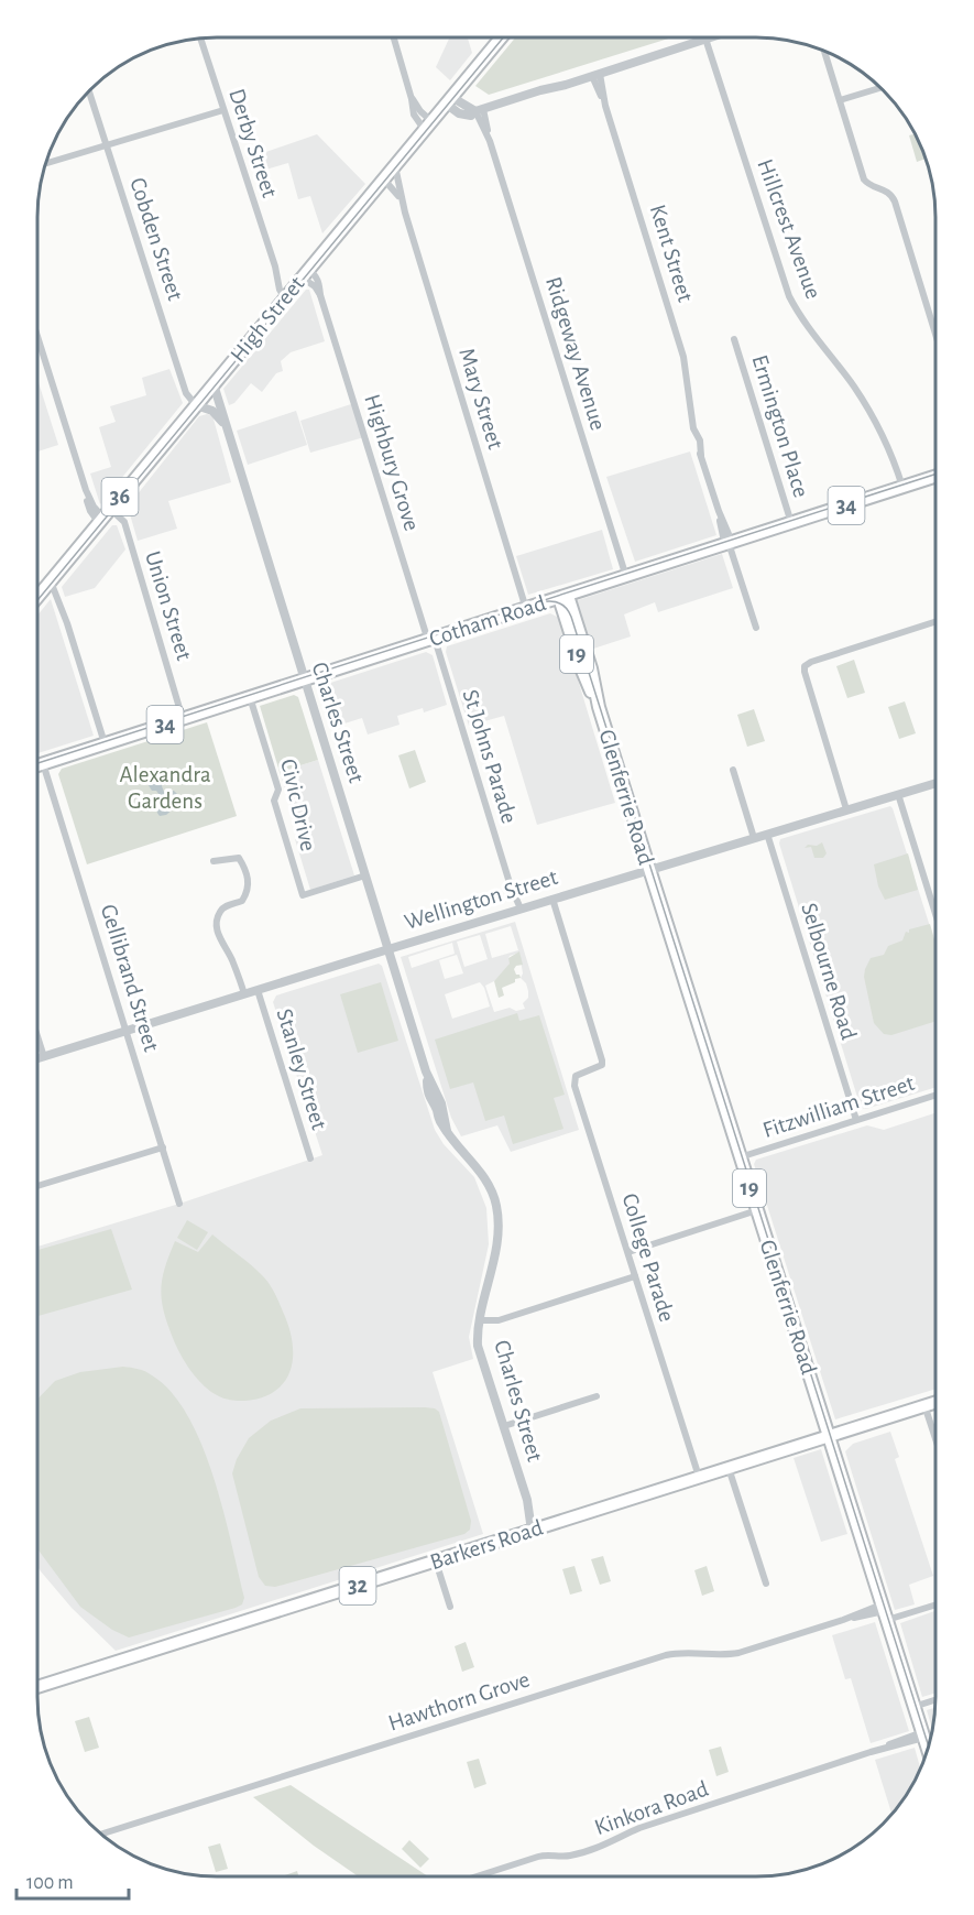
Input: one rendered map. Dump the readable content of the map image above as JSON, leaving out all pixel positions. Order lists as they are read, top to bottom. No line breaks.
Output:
{"streets":{"main road":["High Street","36","34","Cotham Road","19","Glenferrie Road","Barkers Road","32"],"street":["Derby Street","Hillcrest Avenue","Cobden Street","Kent Street","Ridgeway Avenue","Mary Street","Ermington Place","Highbury Grove","Union Street","Charles Street","St Johns Parade","Civic Drive","Wellington Street","Selbourne Road","Gellibrand Street","Stanley Street","Fitzwilliam Street","College Parade","Hawthorn Grove","Kinkora Road"]},"crossings":[["Derby Street","High Street"],["Hillcrest Avenue","Cotham Road"],["Cobden Street","High Street"],["Kent Street","Cotham Road"],["High Street","Mary Street"],["High Street","Highbury Grove"],["High Street","Union Street"],["High Street","Charles Street"],["Ridgeway Avenue","Cotham Road"],["Mary Street","Cotham Road"],["Ermington Place","Cotham Road"],["Highbury Grove","Cotham Road"],["Highbury Grove","St Johns Parade"],["Union Street","Cotham Road"],["Cotham Road","Charles Street"],["Cotham Road","St Johns Parade"],["Cotham Road","Glenferrie Road"],["Cotham Road","Civic Drive"],["Cotham Road","Gellibrand Street"],["Charles Street","Civic Drive"],["Charles Street","Wellington Street"],["Charles Street","Barkers Road"],["St Johns Parade","Wellington Street"],["Glenferrie Road","Wellington Street"],["Glenferrie Road","Fitzwilliam Street"],["Glenferrie Road","Barkers Road"],["Glenferrie Road","Hawthorn Grove"],["Glenferrie Road","Kinkora Road"],["Wellington Street","Selbourne Road"],["Wellington Street","Gellibrand Street"],["Wellington Street","Stanley Street"],["Wellington Street","College Parade"],["Selbourne Road","Fitzwilliam Street"],["College Parade","Barkers Road"]],"parks":["Alexandra Gardens"],"scale_bar":"100 m"}
